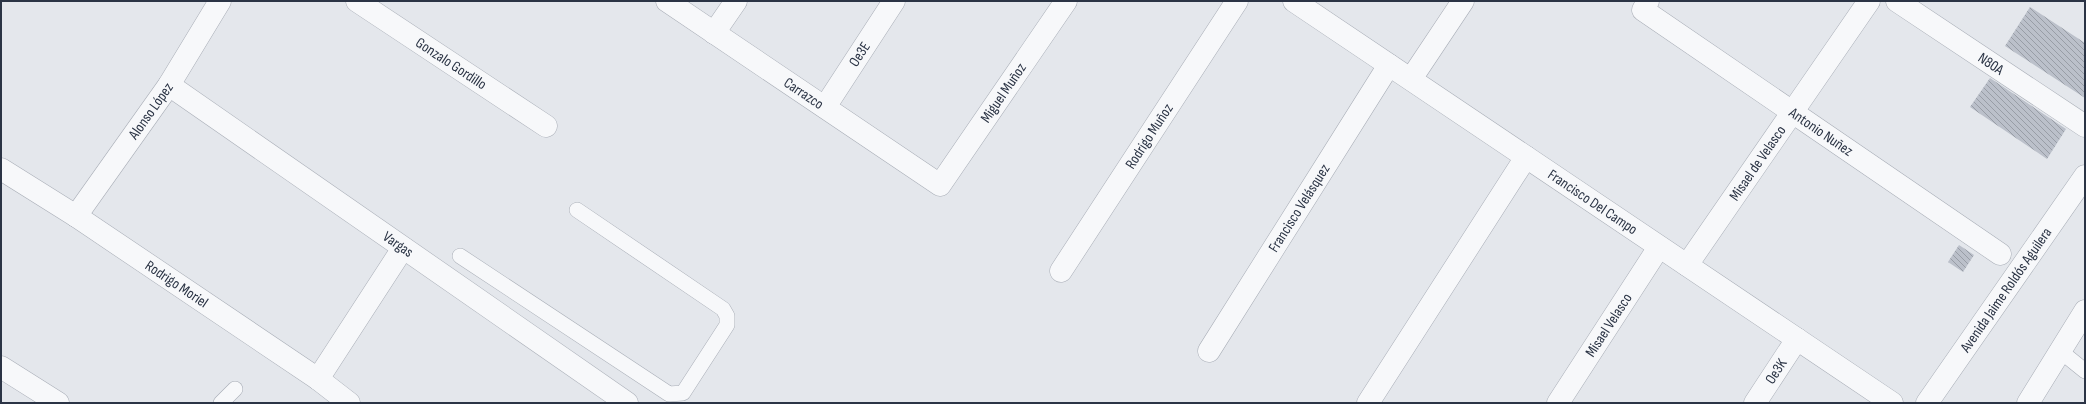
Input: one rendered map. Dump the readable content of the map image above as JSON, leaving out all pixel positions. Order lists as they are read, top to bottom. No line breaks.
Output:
{"streets":{"street":["Oe3E","N80A","Gonzalo Gordillo","Carrazco","Miguel Muñoz","Alonso López","Antonio Nuñez","Rodrigo Muñoz","Misael de Velasco","Francisco Del Campo","Francisco Velásquez","Vargas","Rodrigo Moriel","Avenida Jaime Roldós Aguilera","Misael Velasco","Oe3K"]},"crossings":[["Oe3E","Carrazco"],["Carrazco","Miguel Muñoz"],["Alonso López","Vargas"],["Alonso López","Rodrigo Moriel"],["Antonio Nuñez","Misael de Velasco"],["Misael de Velasco","Francisco Del Campo"],["Francisco Del Campo","Francisco Velásquez"],["Francisco Del Campo","Misael Velasco"],["Francisco Del Campo","Oe3K"]]}
